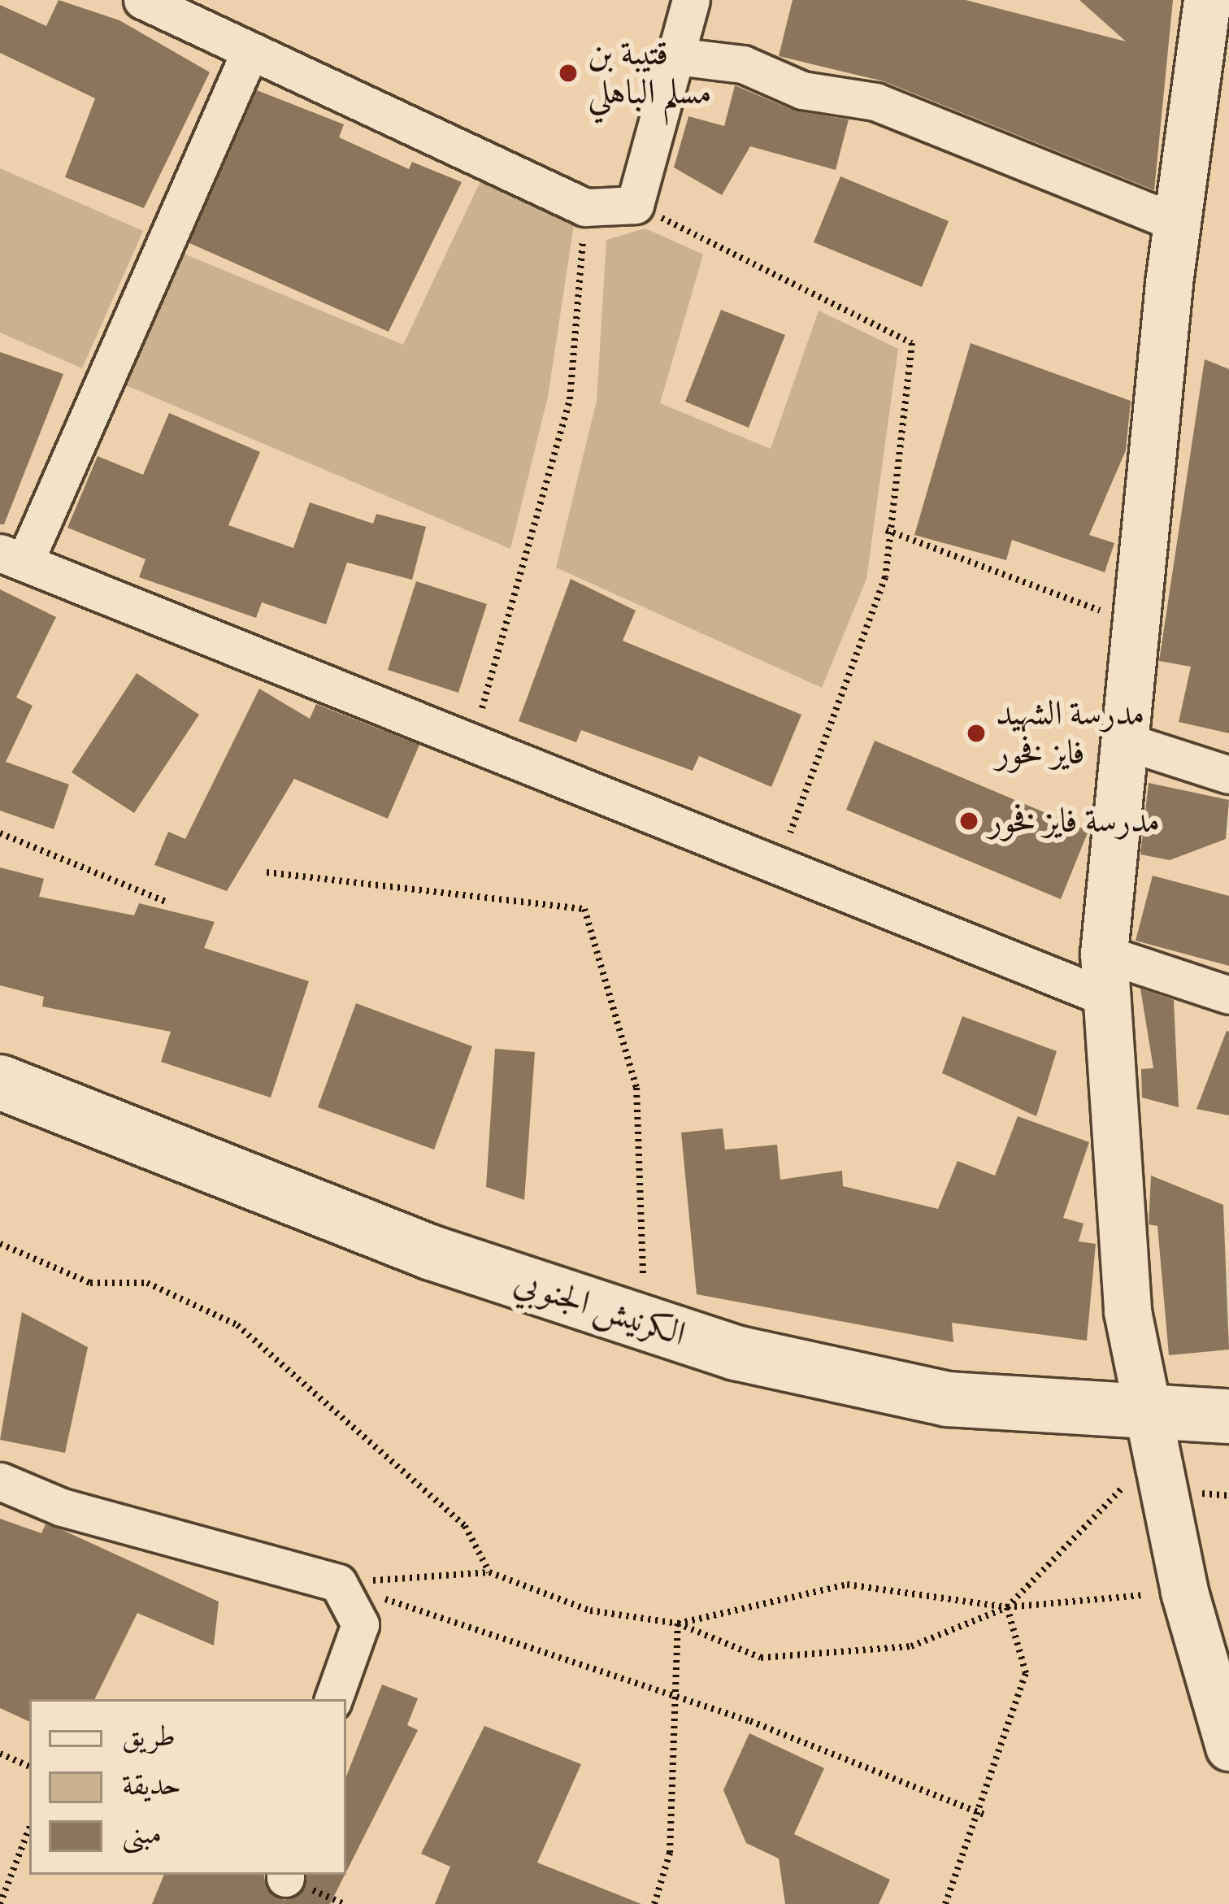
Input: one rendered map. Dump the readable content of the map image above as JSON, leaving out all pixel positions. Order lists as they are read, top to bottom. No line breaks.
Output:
{"streets":{"main road":["الكرنيش الجنوبي"]},"places":["قتيبة بن مسلم الباهلي","مدرسة الشهيد فايز فخور","مدرسة فايز فخور"],"legend":["طريق","حديقة","مبنى"]}
